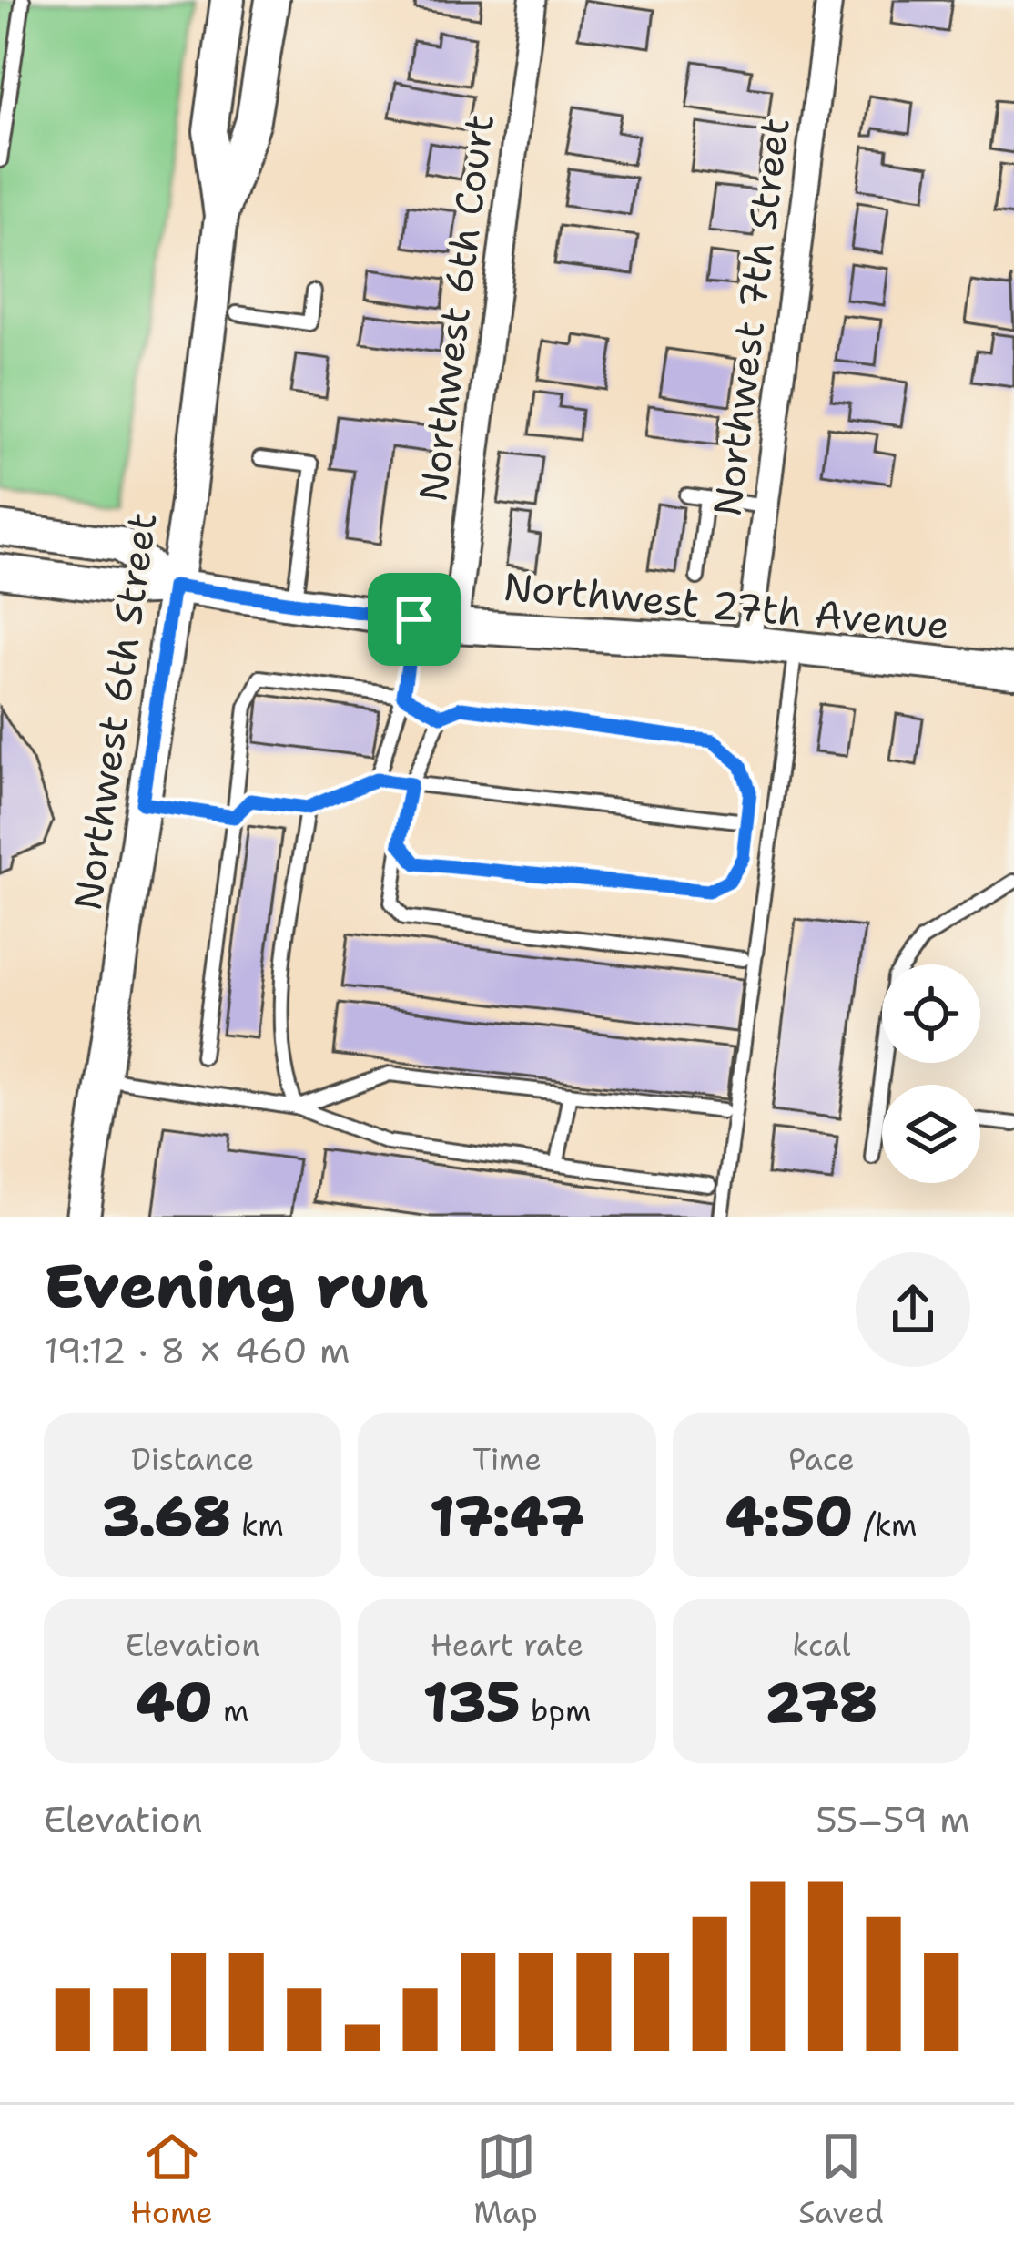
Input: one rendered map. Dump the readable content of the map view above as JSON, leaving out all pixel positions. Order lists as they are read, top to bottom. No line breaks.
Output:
{"streets":{"street":["Northwest 6th Court","Northwest 7th Street","Northwest 27th Avenue","Northwest 6th Street"]},"crossings":[["Northwest 6th Court","Northwest 27th Avenue"],["Northwest 7th Street","Northwest 27th Avenue"],["Northwest 27th Avenue","Northwest 6th Street"]],"page":{"heading":["Evening run","19:12 · 8 × 460 m"],"stats":[["Distance","3.68 km"],["Time","17:47"],["Pace","4:50 /km"],["Elevation","40 m"],["Heart rate","135 bpm"],["kcal","278"]],"chart":["Elevation","55–59 m"],"tabs":["Home","Map","Saved"]}}
